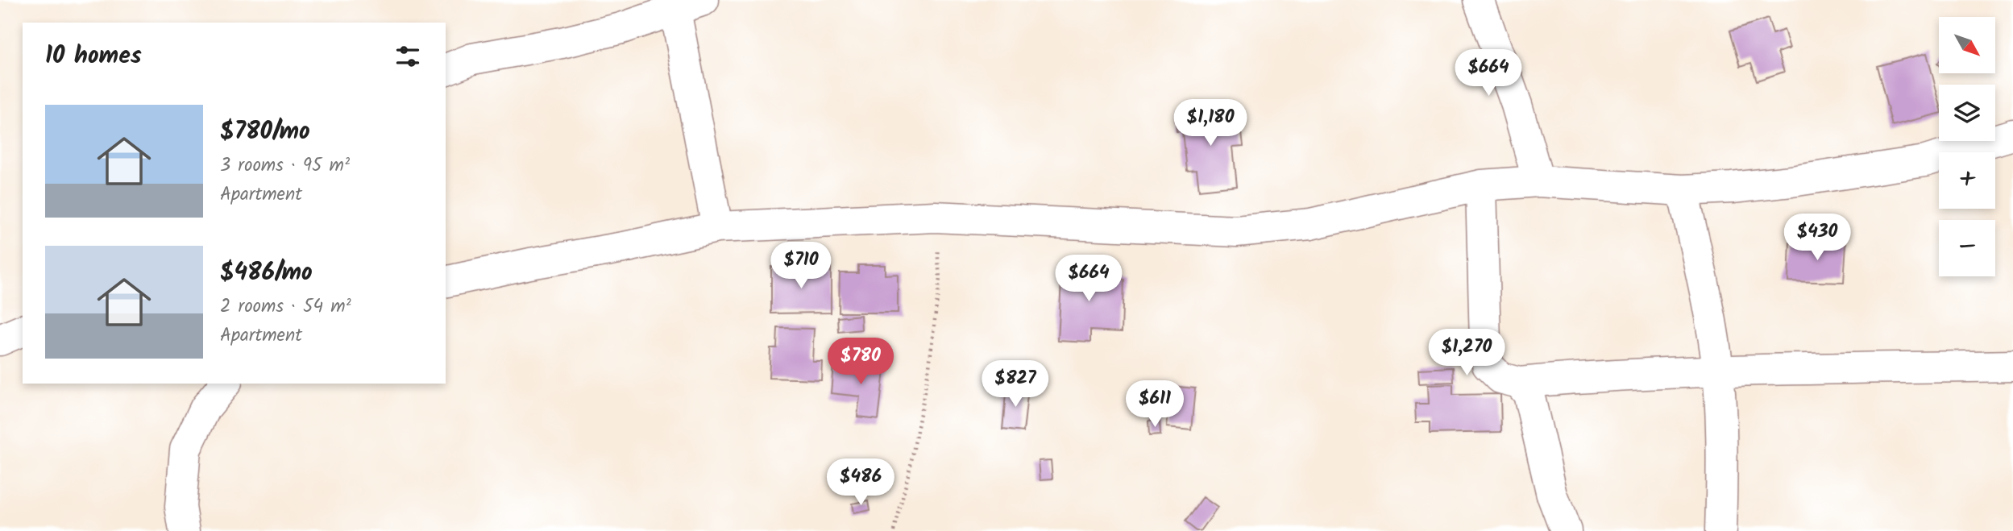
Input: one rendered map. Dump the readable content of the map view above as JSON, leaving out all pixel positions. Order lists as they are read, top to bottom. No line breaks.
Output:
{"north":"bottom right","page":{"map_buttons":["+","−"],"heading":"10 homes","price":["$664","$1,180","$430","$710","$664","$1,270","$780","$827","$611","$486"],"list":[{"name":"$780/mo","note":"3 rooms · 95 m² · Apartment"},{"name":"$486/mo","note":"2 rooms · 54 m² · Apartment"}]}}
